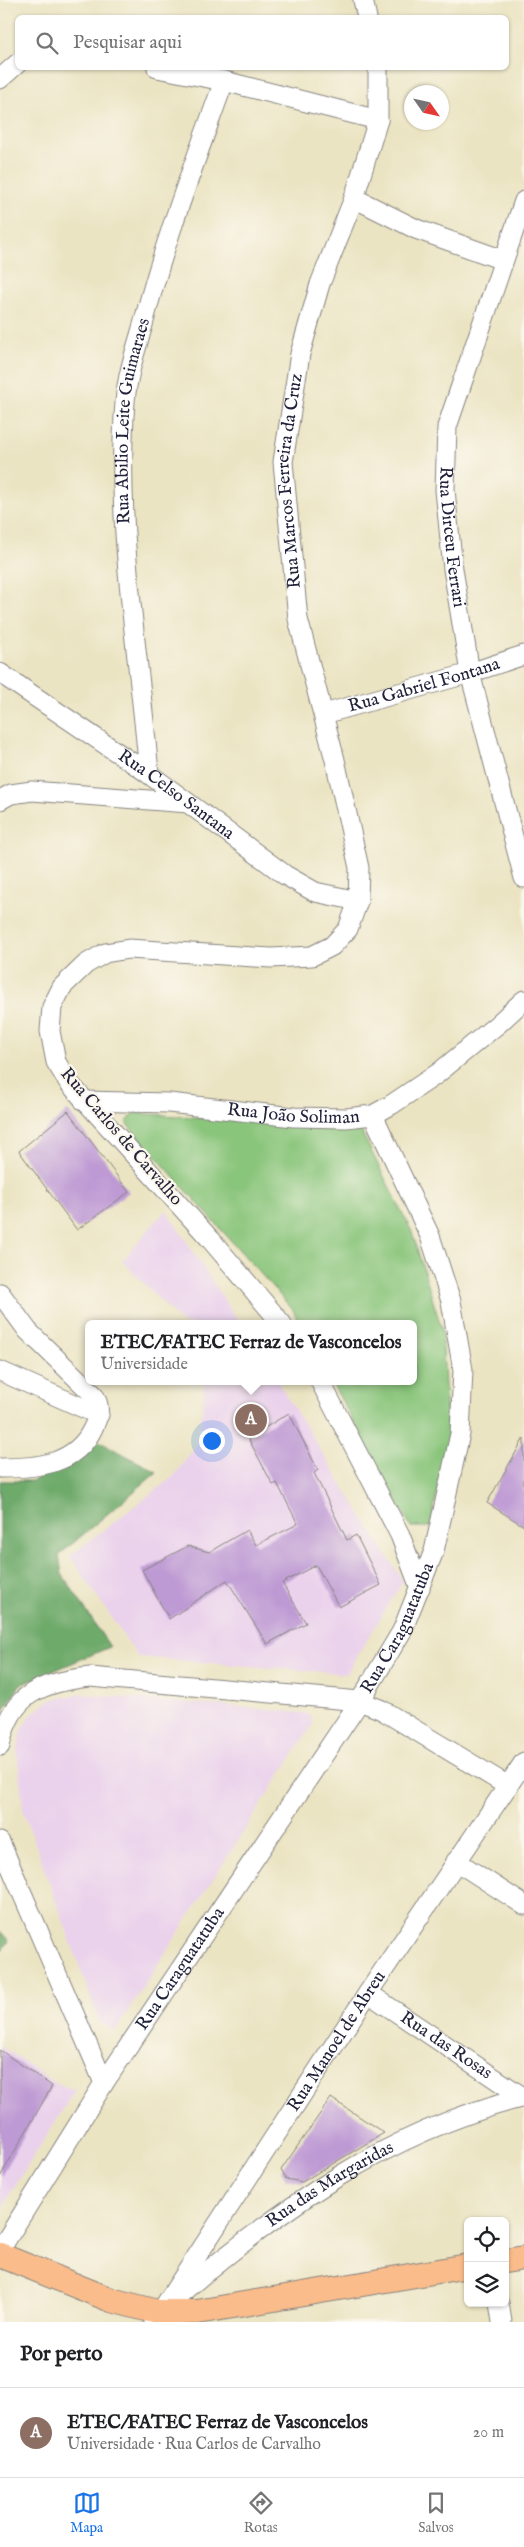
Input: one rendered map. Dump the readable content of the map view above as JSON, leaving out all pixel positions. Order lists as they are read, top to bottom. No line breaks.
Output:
{"streets":{"street":["Rua Abilio Leite Guimaraes","Rua Marcos Ferreira da Cruz","Rua Dirceu Ferrari","Rua Gabriel Fontana","Rua Celso Santana","Rua João Soliman","Rua Carlos de Carvalho","Rua Caraguatatuba","Rua Manoel de Abreu","Rua das Rosas","Rua das Margaridas"]},"crossings":[["Rua Abilio Leite Guimaraes","Rua Celso Santana"],["Rua Marcos Ferreira da Cruz","Rua Gabriel Fontana"],["Rua Marcos Ferreira da Cruz","Rua Celso Santana"],["Rua Marcos Ferreira da Cruz","Rua Carlos de Carvalho"],["Rua Dirceu Ferrari","Rua Gabriel Fontana"],["Rua João Soliman","Rua Carlos de Carvalho"],["Rua João Soliman","Rua Caraguatatuba"],["Rua Manoel de Abreu","Rua das Rosas"],["Rua Manoel de Abreu","Rua das Margaridas"],["Rua das Rosas","Rua das Margaridas"]],"north":"bottom right","page":{"search":"Pesquisar aqui","popup":["ETEC/FATEC Ferraz de Vasconcelos","Universidade"],"pins":"A","heading":"Por perto","list":[{"mark":"A","name":"ETEC/FATEC Ferraz de Vasconcelos","note":"Universidade · Rua Carlos de Carvalho","value":"20 m"}],"nav":["Mapa","Rotas","Salvos"]}}
